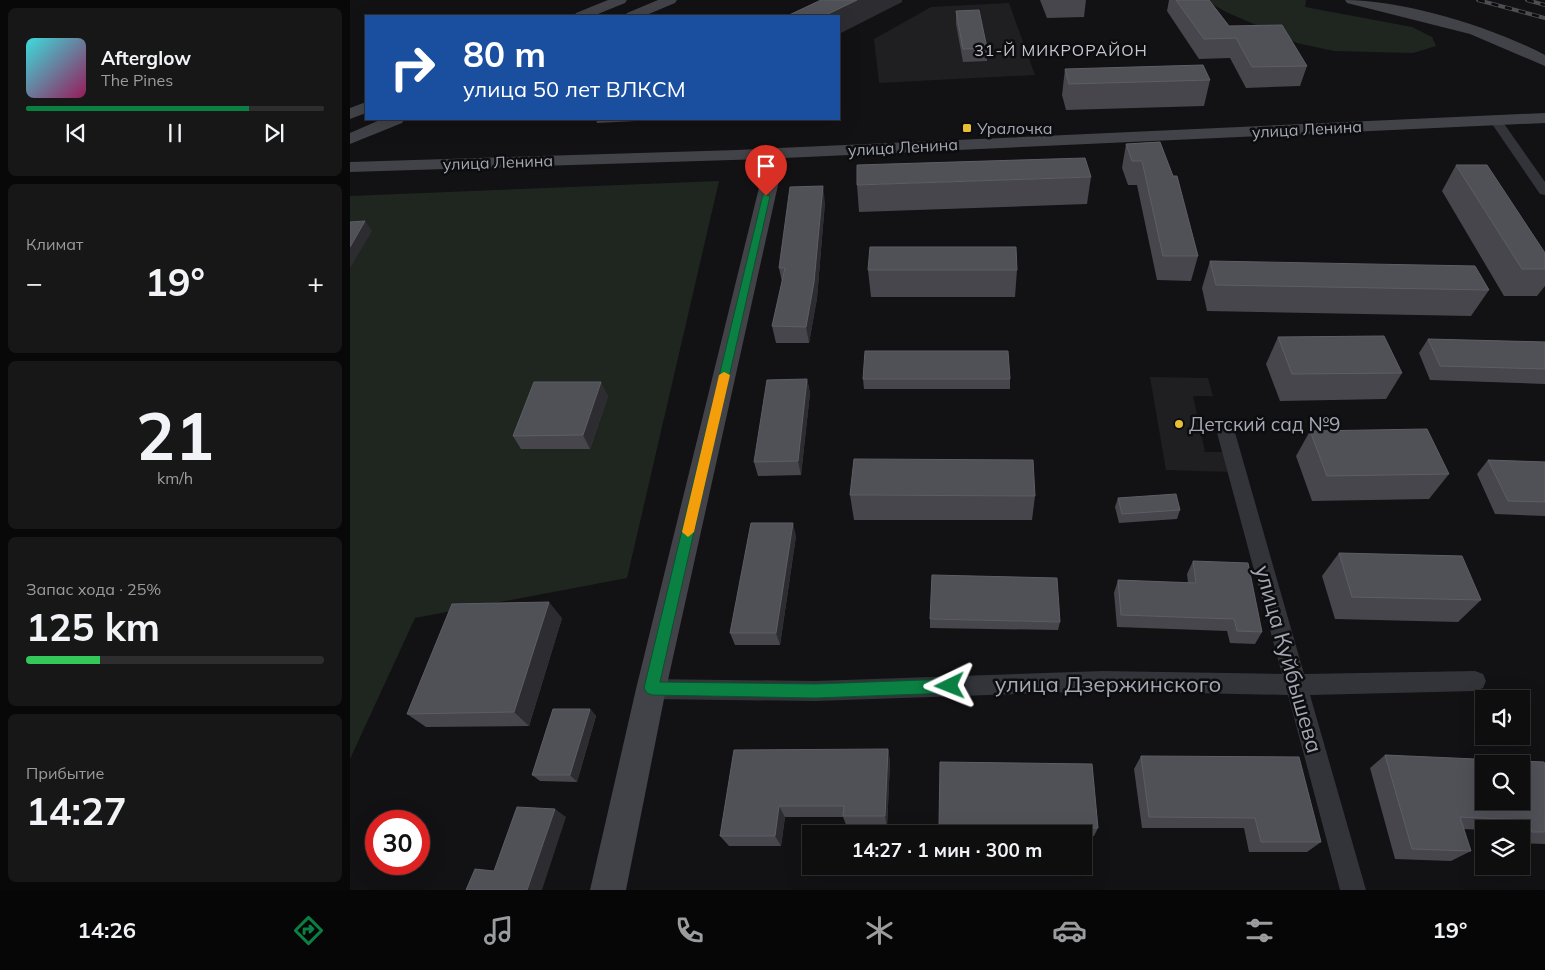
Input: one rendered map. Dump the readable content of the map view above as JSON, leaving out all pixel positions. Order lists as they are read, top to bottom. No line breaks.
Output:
{"streets":{"street":["улица Ленина","улица Куйбышева","улица Дзержинского"]},"crossings":[["улица Куйбышева","улица Дзержинского"]],"districts":["31-Й МИКРОРАЙОН"],"places":{"transit":["Уралочка"],"other":["Детский сад №9"]},"page":{"turn":["80 m","улица 50 лет ВЛКСМ"],"song":["Afterglow","The Pines"],"tile":["Климат",["21","km/h"],["Запас хода · 25%","125 km"],["Прибытие","14:27"]],"heat":["−","19°","+"],"limit":"30","trip":"14:27 · 1 мин · 300 m","tabs":["14:26","19°"]}}
